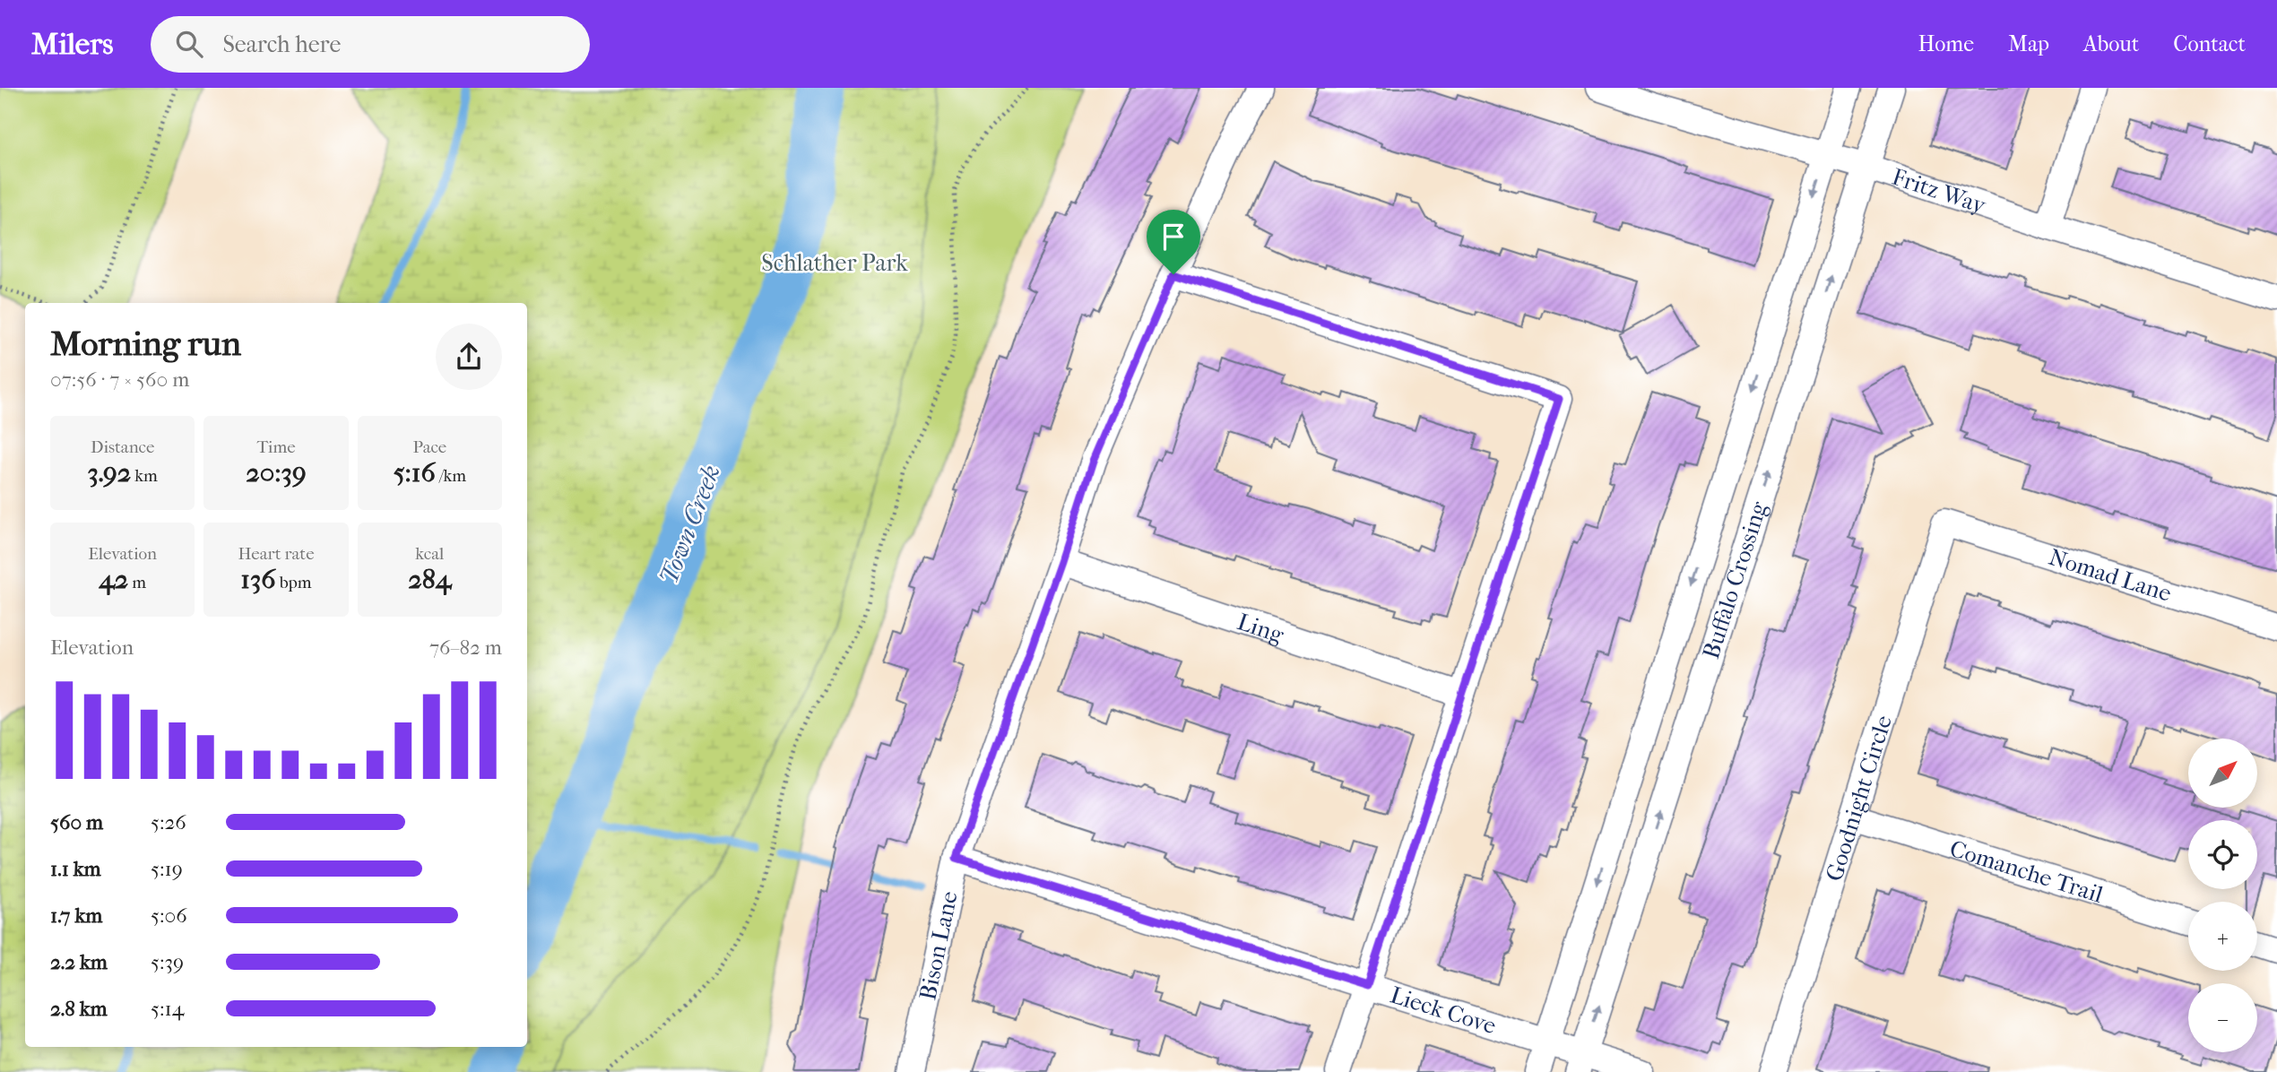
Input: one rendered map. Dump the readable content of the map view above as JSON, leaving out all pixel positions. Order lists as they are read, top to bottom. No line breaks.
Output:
{"streets":{"street":["Fritz Way","Nomad Lane","Buffalo Crossing","Ling","Goodnight Circle","Comanche Trail","Bison Lane","Lieck Cove"]},"crossings":[["Fritz Way","Buffalo Crossing"],["Nomad Lane","Goodnight Circle"],["Buffalo Crossing","Lieck Cove"],["Ling","Bison Lane"],["Goodnight Circle","Comanche Trail"],["Bison Lane","Lieck Cove"]],"water":["Town Creek"],"parks":["Schlather Park"],"north":"top right","page":{"header":"Milers","search":"Search here","nav":["Home","Map","About","Contact"],"heading":["Morning run","07:56 · 7 × 560 m"],"stats":[["Distance","3.92 km"],["Time","20:39"],["Pace","5:16 /km"],["Elevation","42 m"],["Heart rate","136 bpm"],["kcal","284"]],"chart":["Elevation","76–82 m"],"map_buttons":["+","−"],"list":[{"name":"560 m","note":"5:26"},{"name":"1.1 km","note":"5:19"},{"name":"1.7 km","note":"5:06"},{"name":"2.2 km","note":"5:39"},{"name":"2.8 km","note":"5:14"}]}}
